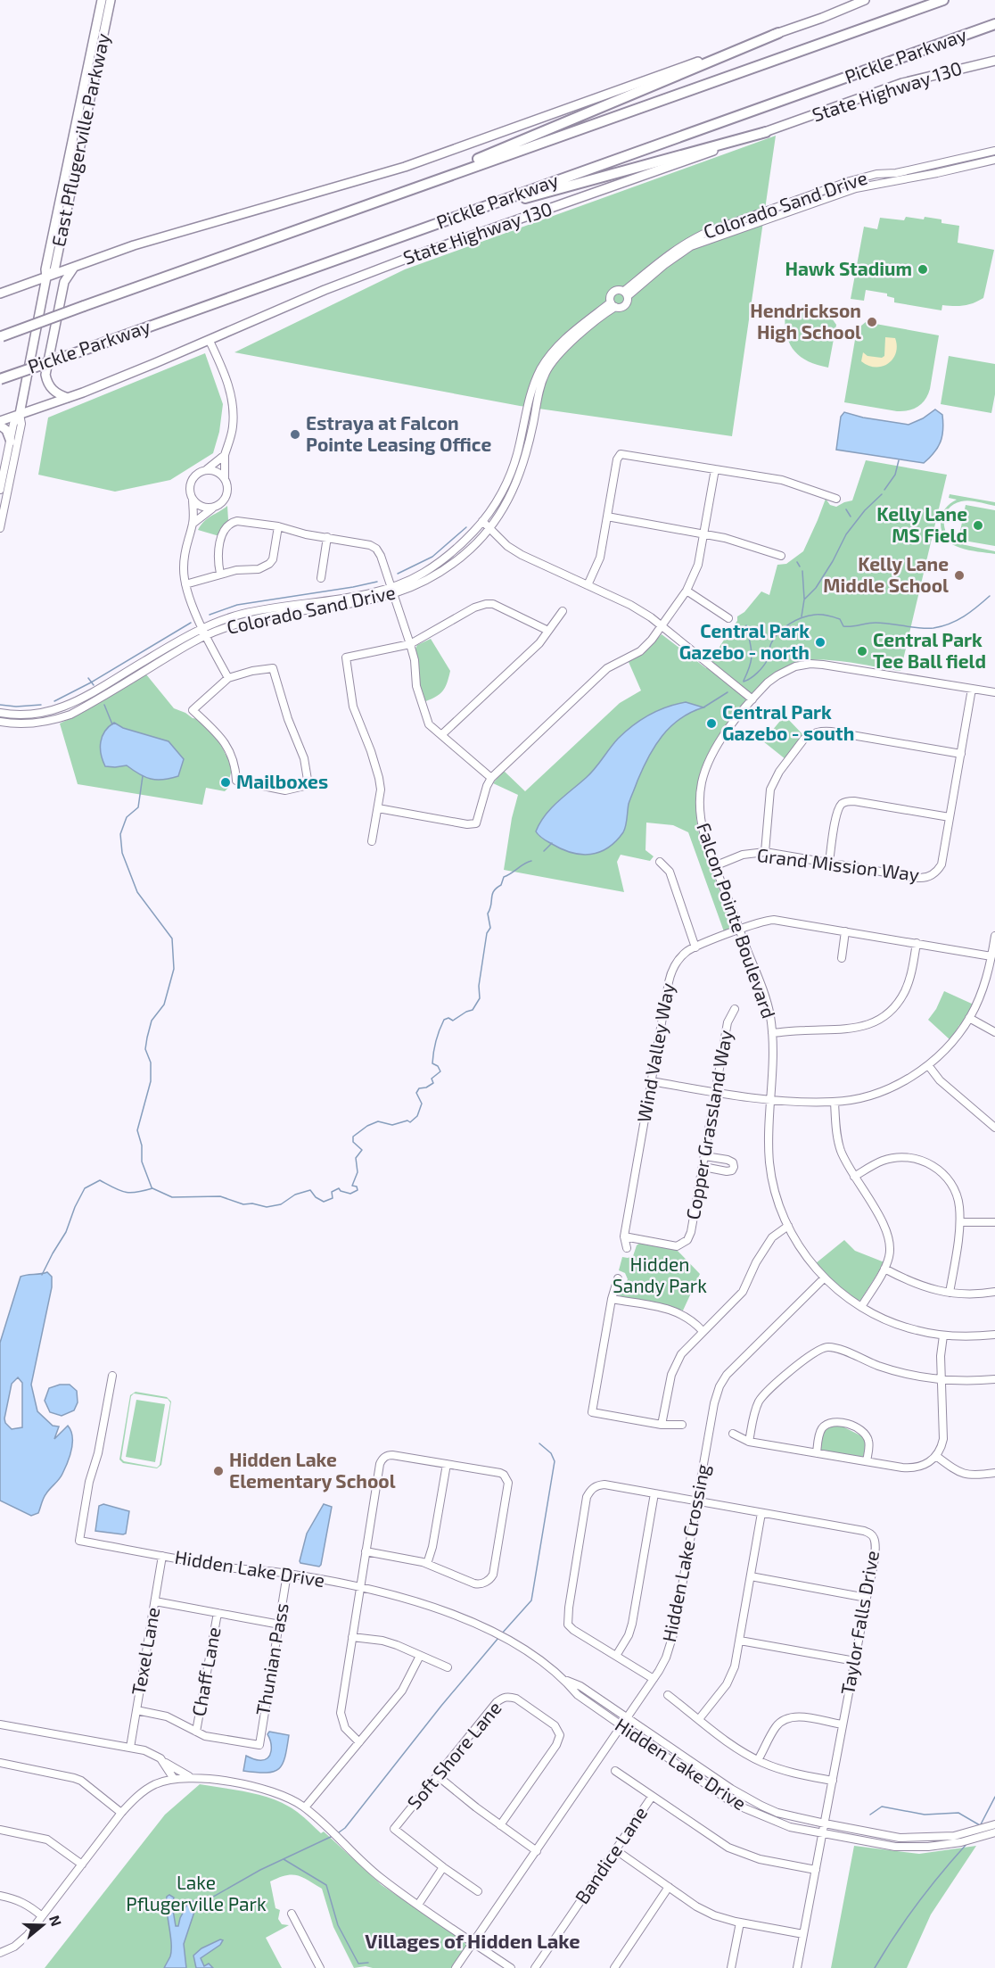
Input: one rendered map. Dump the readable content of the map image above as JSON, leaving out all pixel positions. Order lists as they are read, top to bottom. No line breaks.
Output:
{"streets":{"highway":["Pickle Parkway"],"main road":["State Highway 130","East Pflugerville Parkway"],"street":["Colorado Sand Drive","Grand Mission Way","Falcon Pointe Boulevard","Wind Valley Way","Copper Grassland Way","Hidden Lake Crossing","Hidden Lake Drive","Taylor Falls Drive","Texel Lane","Thunian Pass","Chaff Lane","Soft Shore Lane","Bandice Lane"]},"crossings":[["State Highway 130","East Pflugerville Parkway"],["Grand Mission Way","Falcon Pointe Boulevard"],["Falcon Pointe Boulevard","Wind Valley Way"],["Falcon Pointe Boulevard","Hidden Lake Crossing"],["Wind Valley Way","Copper Grassland Way"],["Hidden Lake Crossing","Hidden Lake Drive"],["Hidden Lake Crossing","Taylor Falls Drive"],["Hidden Lake Drive","Taylor Falls Drive"],["Hidden Lake Drive","Texel Lane"],["Hidden Lake Drive","Thunian Pass"],["Thunian Pass","Chaff Lane"]],"districts":["Villages of Hidden Lake"],"parks":["Hidden Sandy Park","Lake Pflugerville Park"],"places":["Hawk Stadium","Hendrickson High School","Estraya at Falcon Pointe Leasing Office","Kelly Lane MS Field","Kelly Lane Middle School","Central Park Gazebo - north","Central Park Tee Ball field","Central Park Gazebo - south","Mailboxes","Hidden Lake Elementary School"],"north":"right"}
